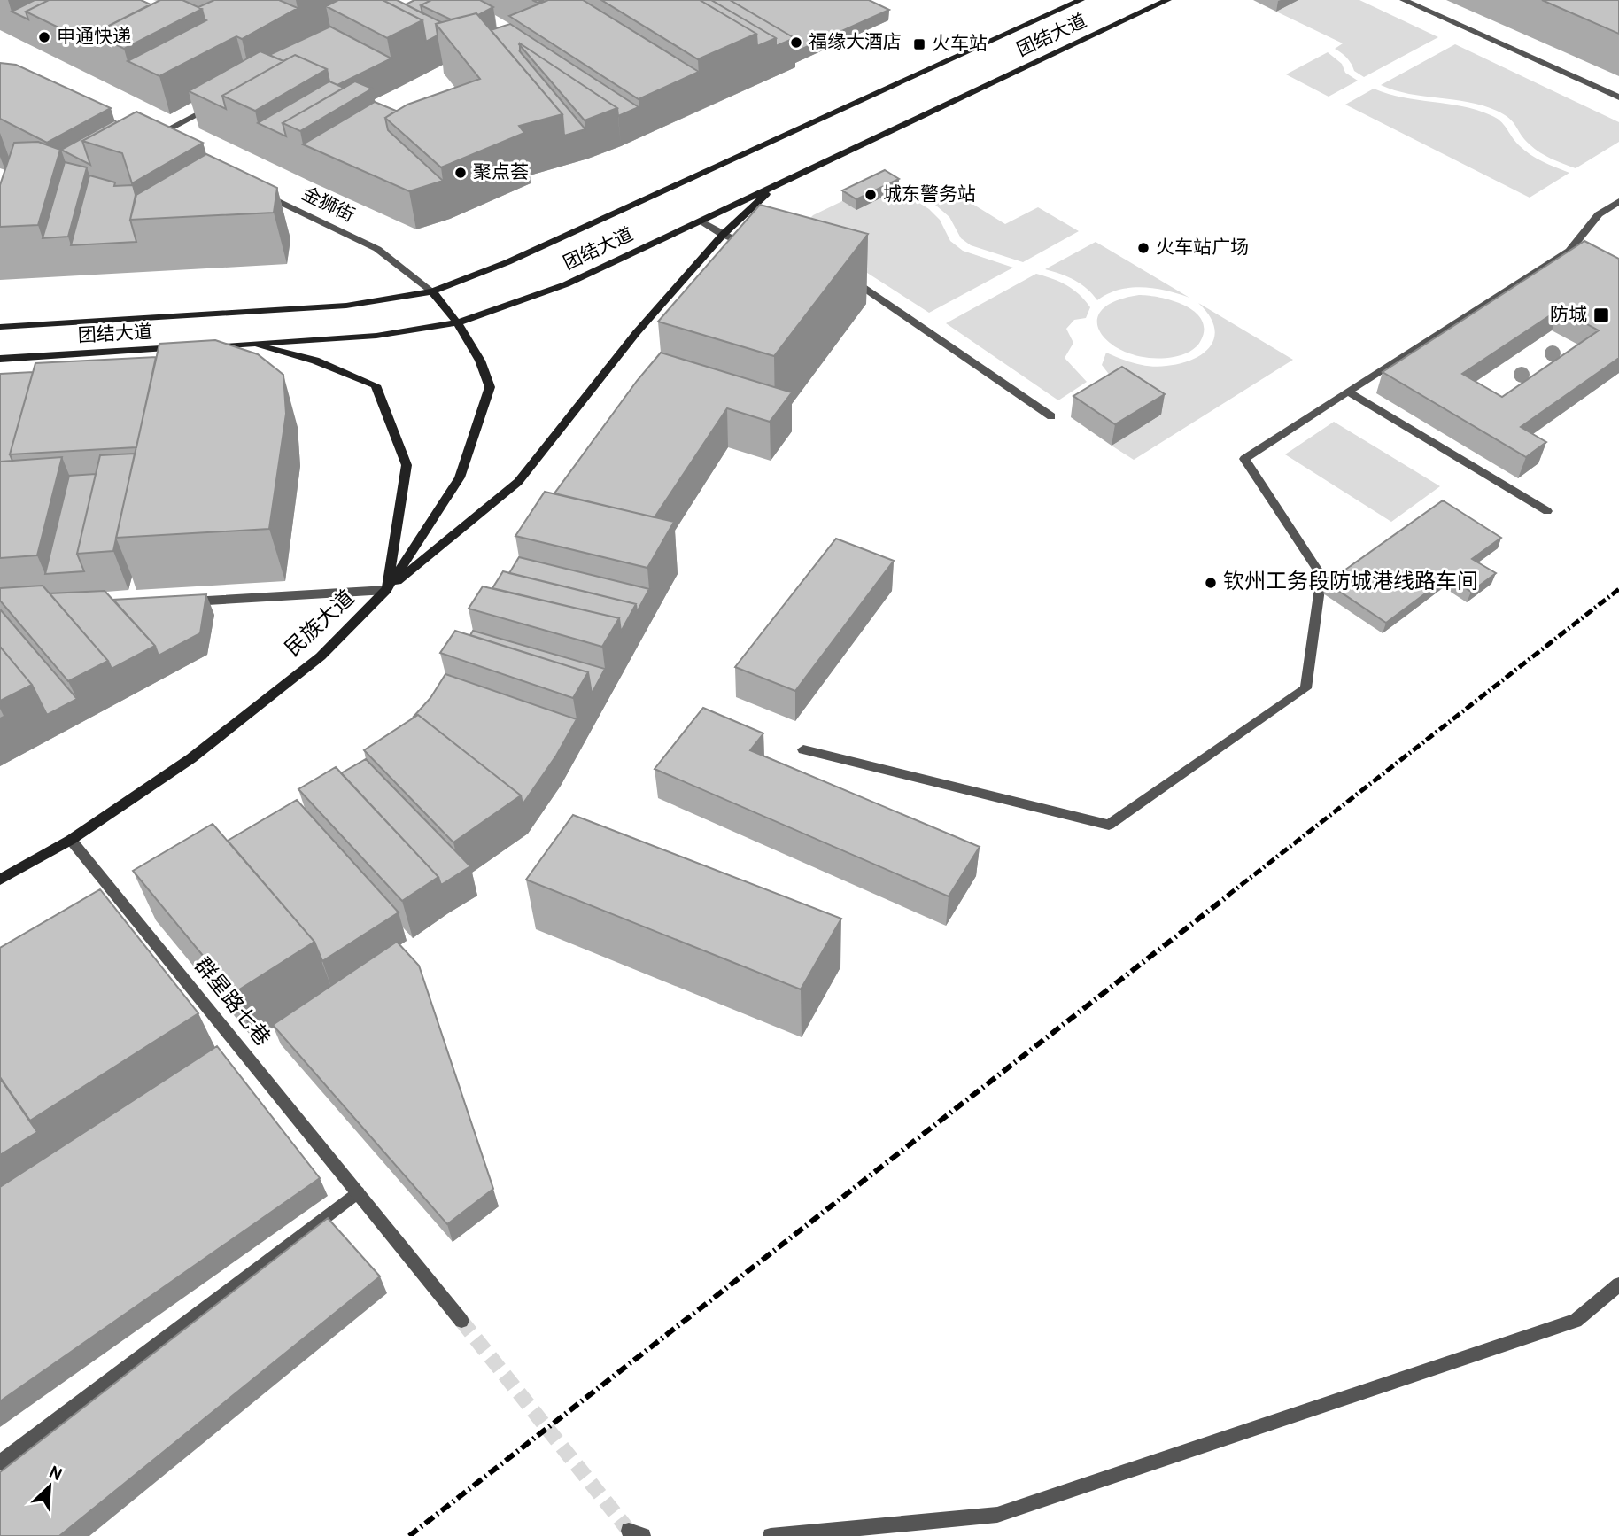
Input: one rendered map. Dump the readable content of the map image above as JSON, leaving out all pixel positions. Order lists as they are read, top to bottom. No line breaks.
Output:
{"streets":{"main road":["团结大道","民族大道"],"street":["金狮街","群星路七巷"]},"crossings":[["团结大道","金狮街"],["团结大道","民族大道"],["金狮街","民族大道"],["民族大道","群星路七巷"]],"places":{"other":["申通快递","福缘大酒店","聚点荟","城东警务站","火车站广场","钦州工务段防城港线路车间"],"transit":["火车站","防城"]},"north":"top right"}
